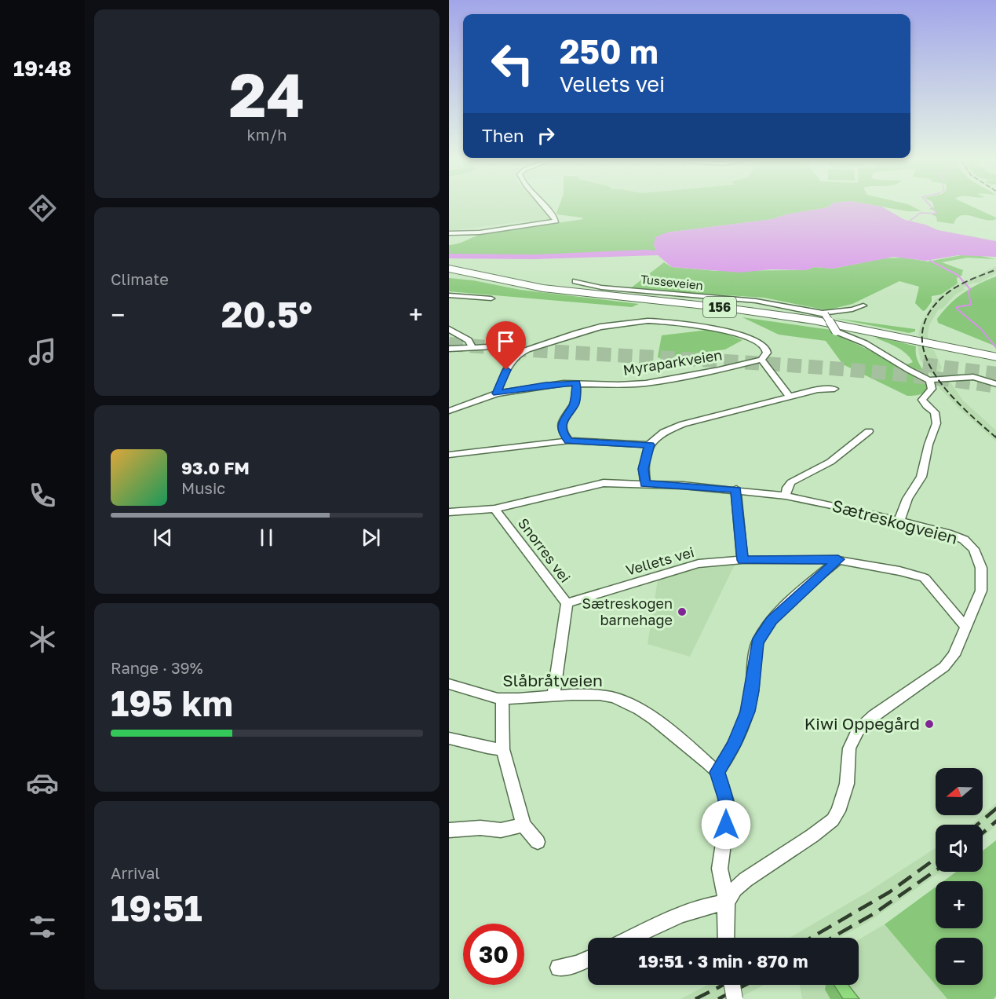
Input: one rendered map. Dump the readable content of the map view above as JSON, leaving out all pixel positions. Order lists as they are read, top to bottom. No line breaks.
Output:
{"streets":{"main road":["156"],"street":["Tusseveien","Myraparkveien","Sætreskogveien","Snorres vei","Vellets vei","Slåbråtveien"]},"crossings":[["Sætreskogveien","Snorres vei"],["Sætreskogveien","Vellets vei"],["Snorres vei","Vellets vei"],["Snorres vei","Slåbråtveien"]],"places":["Sætreskogen barnehage","Kiwi Oppegård"],"north":"left","page":{"tabs":"19:48","tile":[["24","km/h"],"Climate",["Range · 39%","195 km"],["Arrival","19:51"]],"turn":["250 m","Vellets vei"],"then":"Then","heat":["−","20.5°","+"],"song":["93.0 FM","Music"],"map_buttons":["+","−"],"limit":"30","trip":"19:51 · 3 min · 870 m"}}
